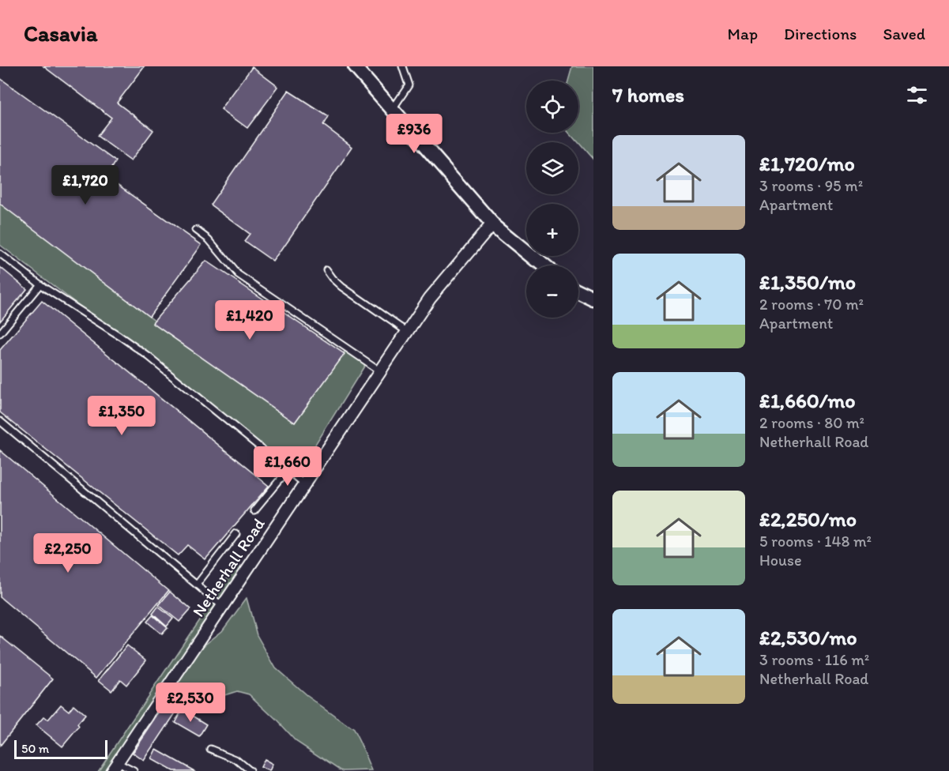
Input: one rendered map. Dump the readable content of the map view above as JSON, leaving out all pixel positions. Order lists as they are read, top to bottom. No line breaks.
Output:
{"streets":{"street":["Netherhall Road"]},"scale_bar":"50 m","page":{"header":"Casavia","nav":["Map","Directions","Saved"],"heading":"7 homes","map_buttons":["+","−"],"price":["£936","£1,720","£1,420","£1,350","£1,660","£2,250","£2,530"],"list":[{"name":"£1,720/mo","note":"3 rooms · 95 m² · Apartment"},{"name":"£1,350/mo","note":"2 rooms · 70 m² · Apartment"},{"name":"£1,660/mo","note":"2 rooms · 80 m² · Netherhall Road"},{"name":"£2,250/mo","note":"5 rooms · 148 m² · House"},{"name":"£2,530/mo","note":"3 rooms · 116 m² · Netherhall Road"}],"scale":"50 m"}}
